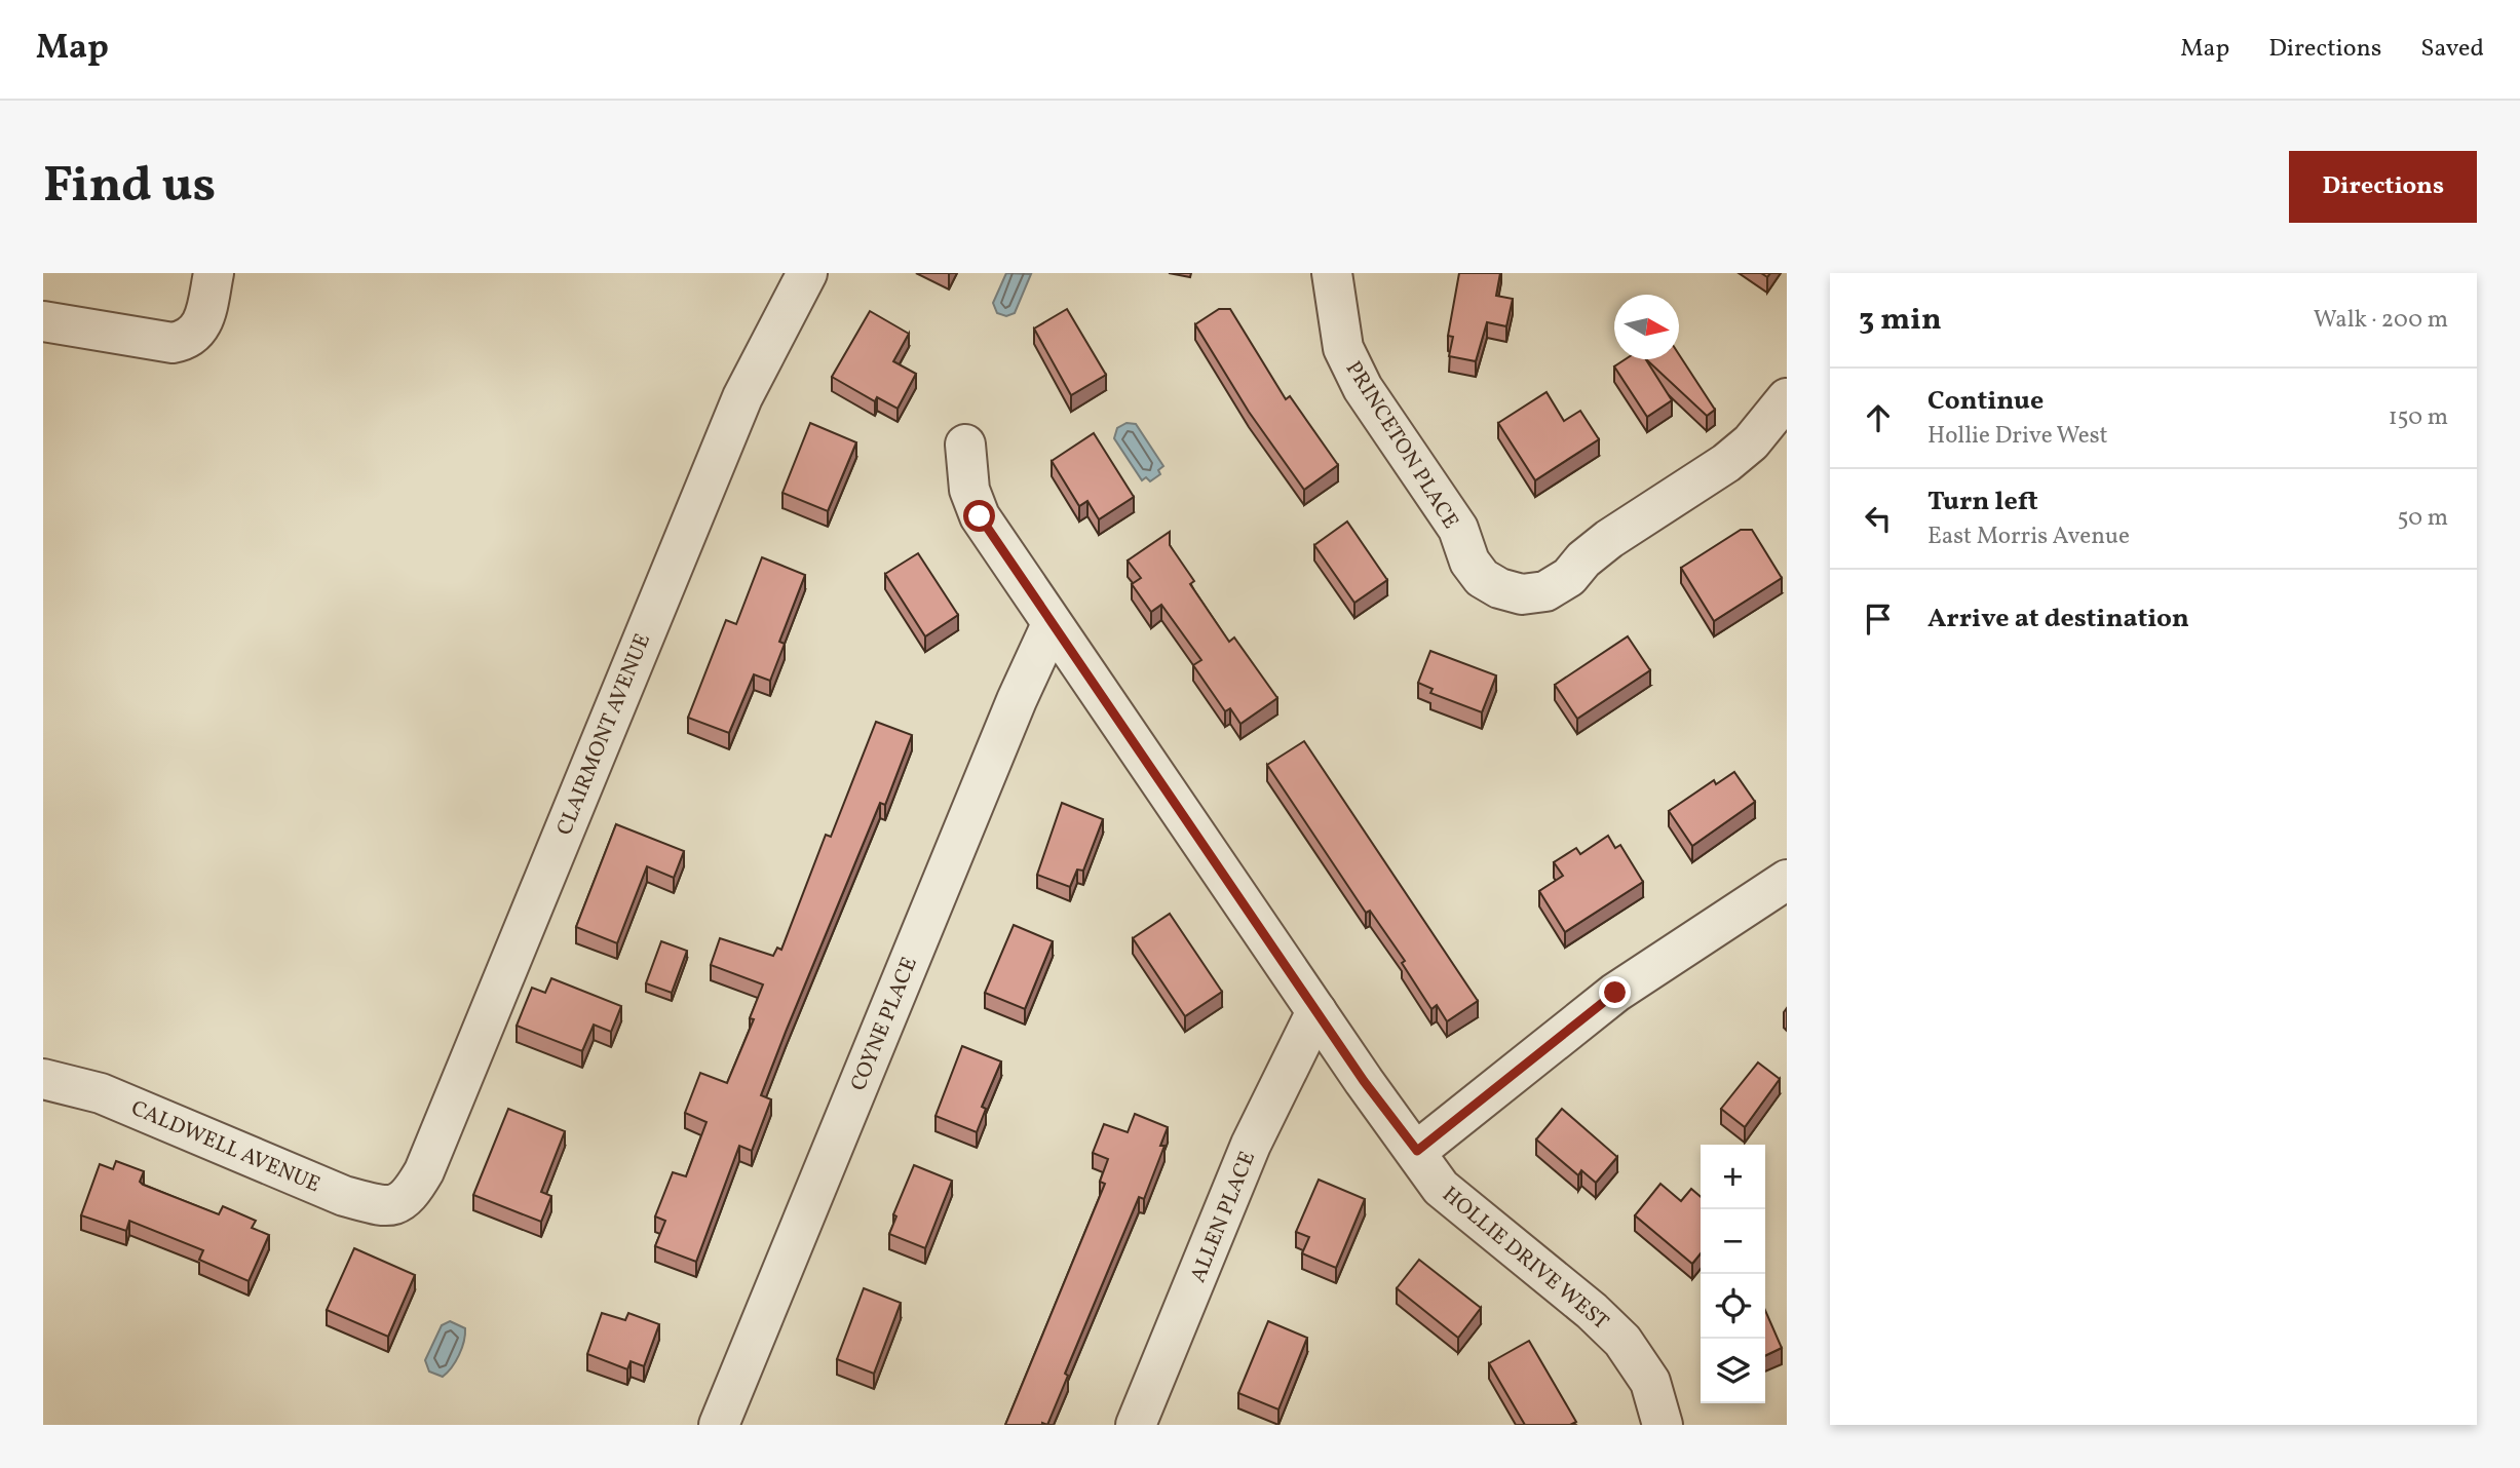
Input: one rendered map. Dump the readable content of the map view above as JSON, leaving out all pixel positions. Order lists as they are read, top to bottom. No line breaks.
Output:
{"streets":{"street":["PRINCETON PLACE","CLAIRMONT AVENUE","COYNE PLACE","CALDWELL AVENUE","ALLEN PLACE","HOLLIE DRIVE WEST"]},"crossings":[["CLAIRMONT AVENUE","CALDWELL AVENUE"],["COYNE PLACE","HOLLIE DRIVE WEST"],["ALLEN PLACE","HOLLIE DRIVE WEST"]],"north":"right","page":{"header":"Map","nav":["Map","Directions","Saved"],"buttons":"Directions","title":"Find us","heading":["3 min","Walk · 200 m"],"list":[["Continue","Hollie Drive West","150 m"],["Turn left","East Morris Avenue","50 m"],"Arrive at destination"],"map_buttons":["+","−"]}}
